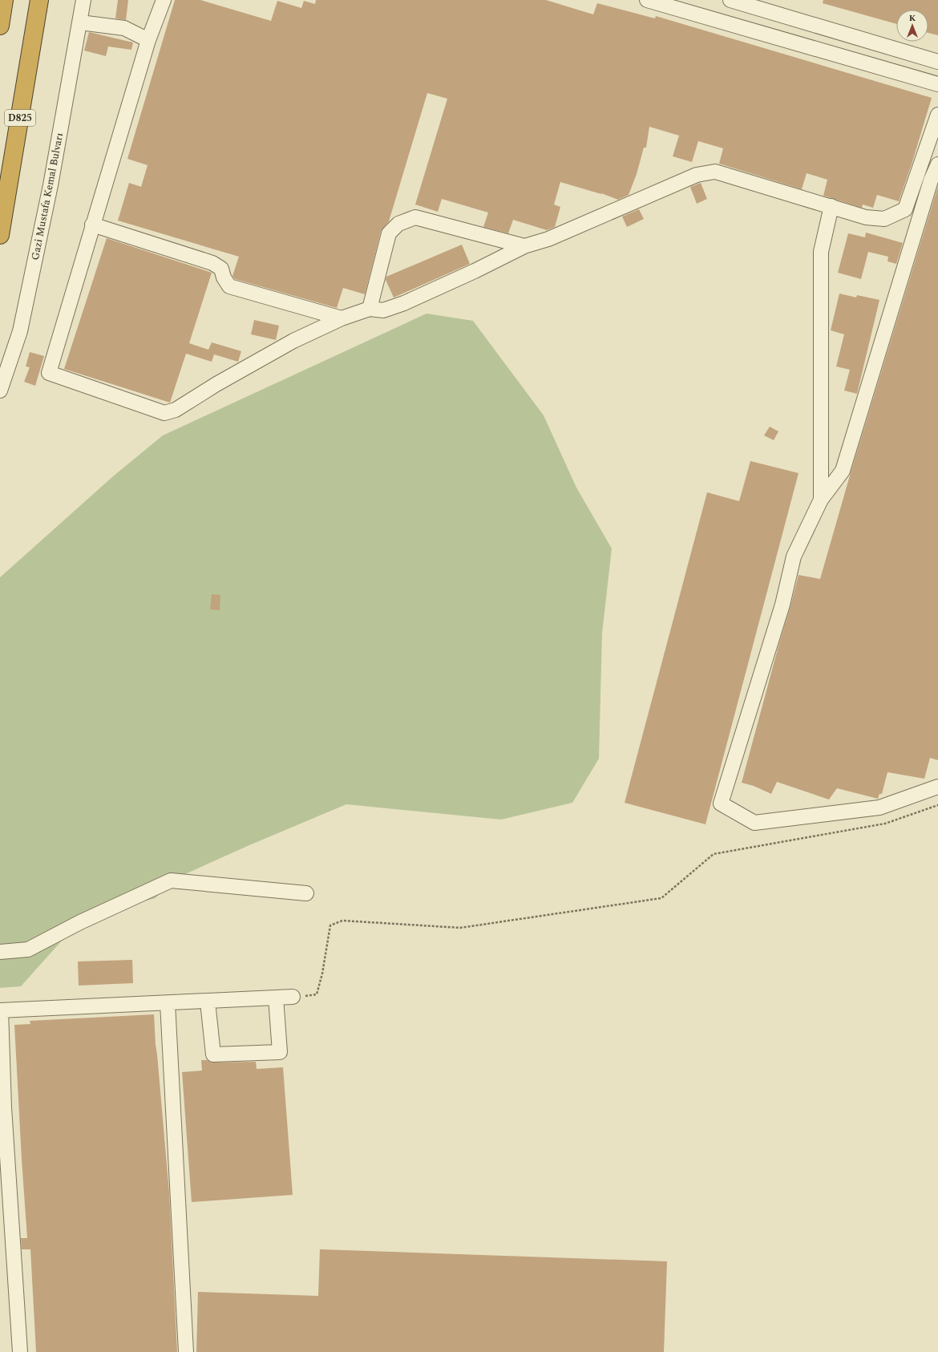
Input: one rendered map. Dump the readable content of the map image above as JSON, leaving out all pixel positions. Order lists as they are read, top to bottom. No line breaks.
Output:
{"streets":{"highway":["D825"],"street":["Gazi Mustafa Kemal Bulvarı"]},"north":"top"}
